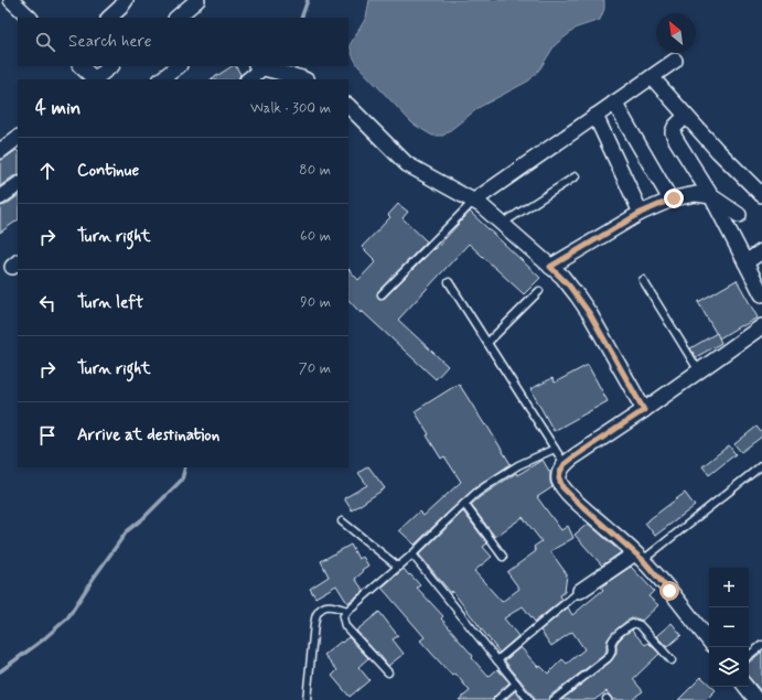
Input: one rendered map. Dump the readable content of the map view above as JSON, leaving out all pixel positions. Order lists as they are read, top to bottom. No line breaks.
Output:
{"north":"top left","page":{"search":"Search here","heading":["4 min","Walk · 300 m"],"list":[["Continue","80 m"],["Turn right","60 m"],["Turn left","90 m"],["Turn right","70 m"],"Arrive at destination"],"map_buttons":["+","−"]}}
